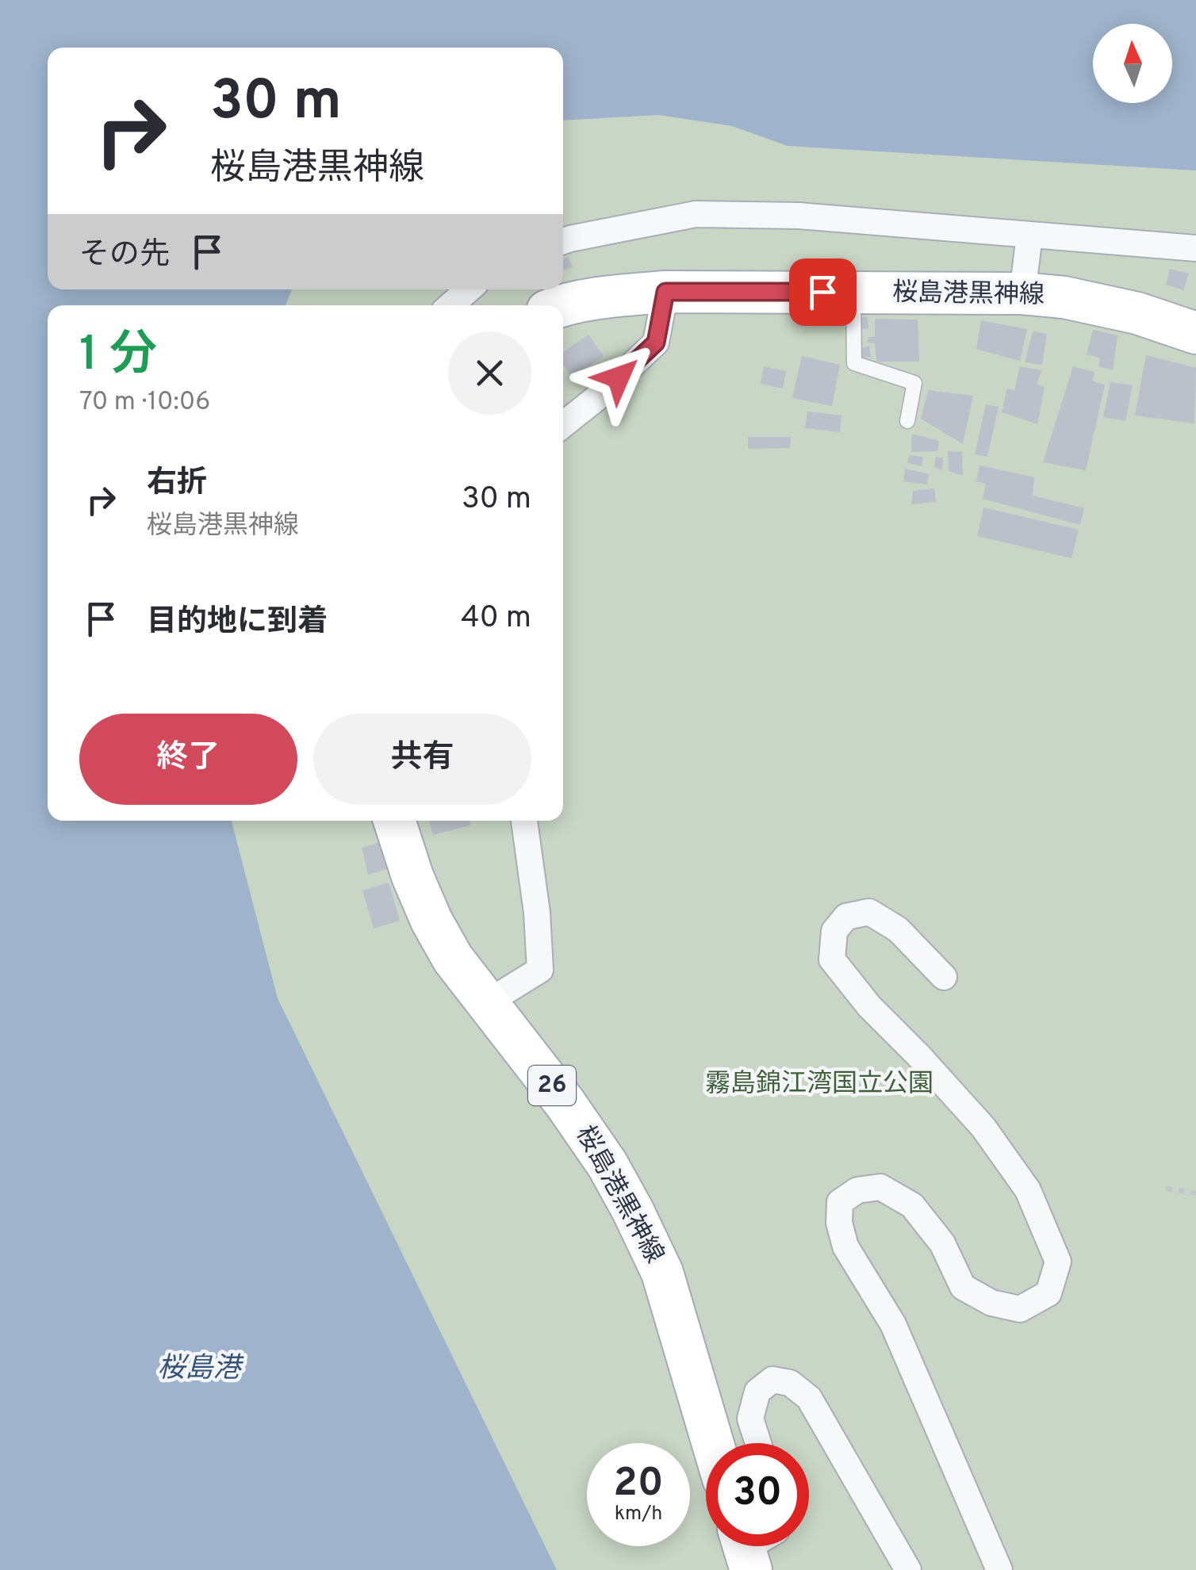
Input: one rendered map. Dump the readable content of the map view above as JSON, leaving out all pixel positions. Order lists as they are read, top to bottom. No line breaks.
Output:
{"streets":{"main road":["桜島港黒神線","26"]},"water":["桜島港"],"parks":["霧島錦江湾国立公園"],"north":"top","page":{"turn":["30 m","桜島港黒神線"],"then":"その先","heading":["1 分","70 m · 10:06"],"list":[{"name":"右折","note":"桜島港黒神線","value":"30 m"},{"name":"目的地に到着","value":"40 m"}],"buttons":["終了","共有"],"speed":"20 km/h","limit":"30"}}
